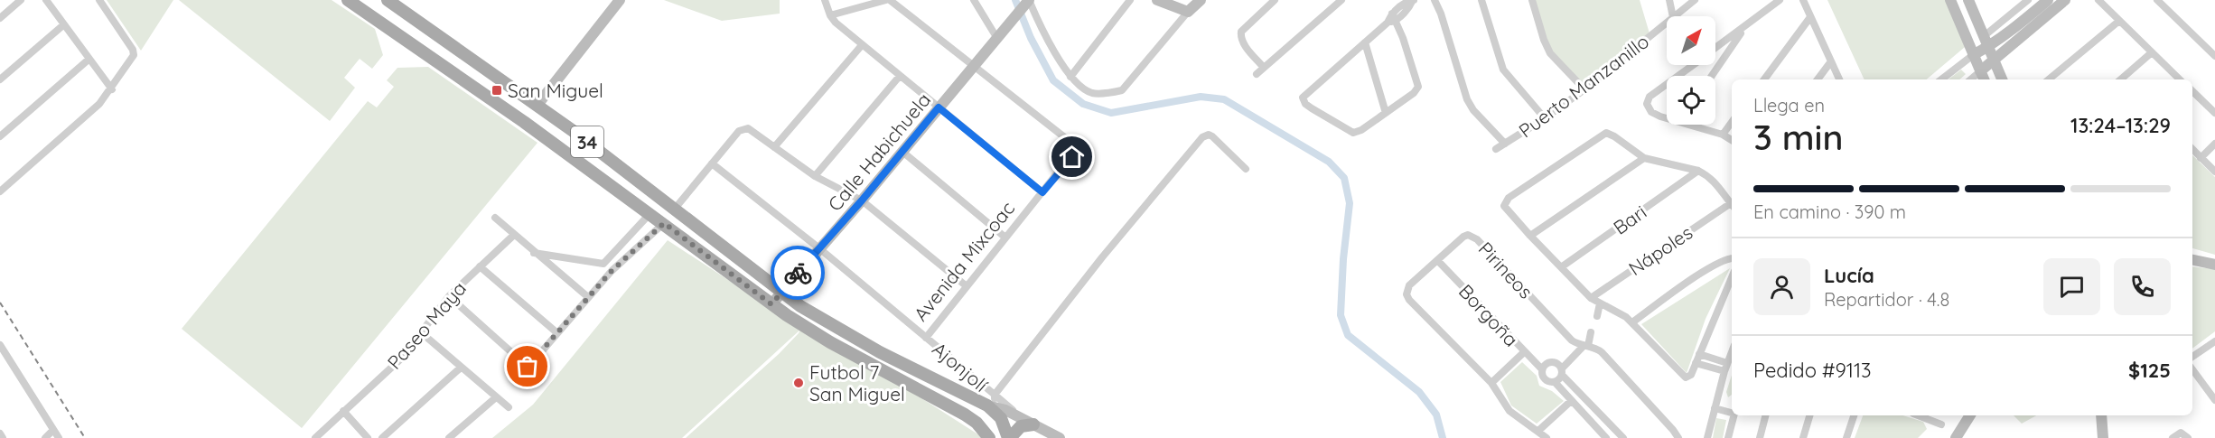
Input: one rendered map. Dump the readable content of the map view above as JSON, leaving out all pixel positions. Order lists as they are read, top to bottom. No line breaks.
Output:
{"streets":{"main road":["34"],"street":["Puerto Manzanillo","Calle Habichuela","Bari","Nápoles","Avenida Mixcoac","Pirineos","Borgoña","Paseo Maya","Ajonjolí"]},"crossings":[["34","Calle Habichuela"],["34","Ajonjolí"],["Calle Habichuela","Avenida Mixcoac"],["Calle Habichuela","Ajonjolí"],["Avenida Mixcoac","Ajonjolí"],["Pirineos","Borgoña"]],"places":{"transit":["San Miguel"],"other":["Futbol 7 San Miguel"]},"north":"top right","page":{"heading":["3 min","Llega en","13:24–13:29"],"panel":["Lucía","Repartidor · 4.8","Pedido #9113","$125"],"bar":"En camino · 390 m"}}
